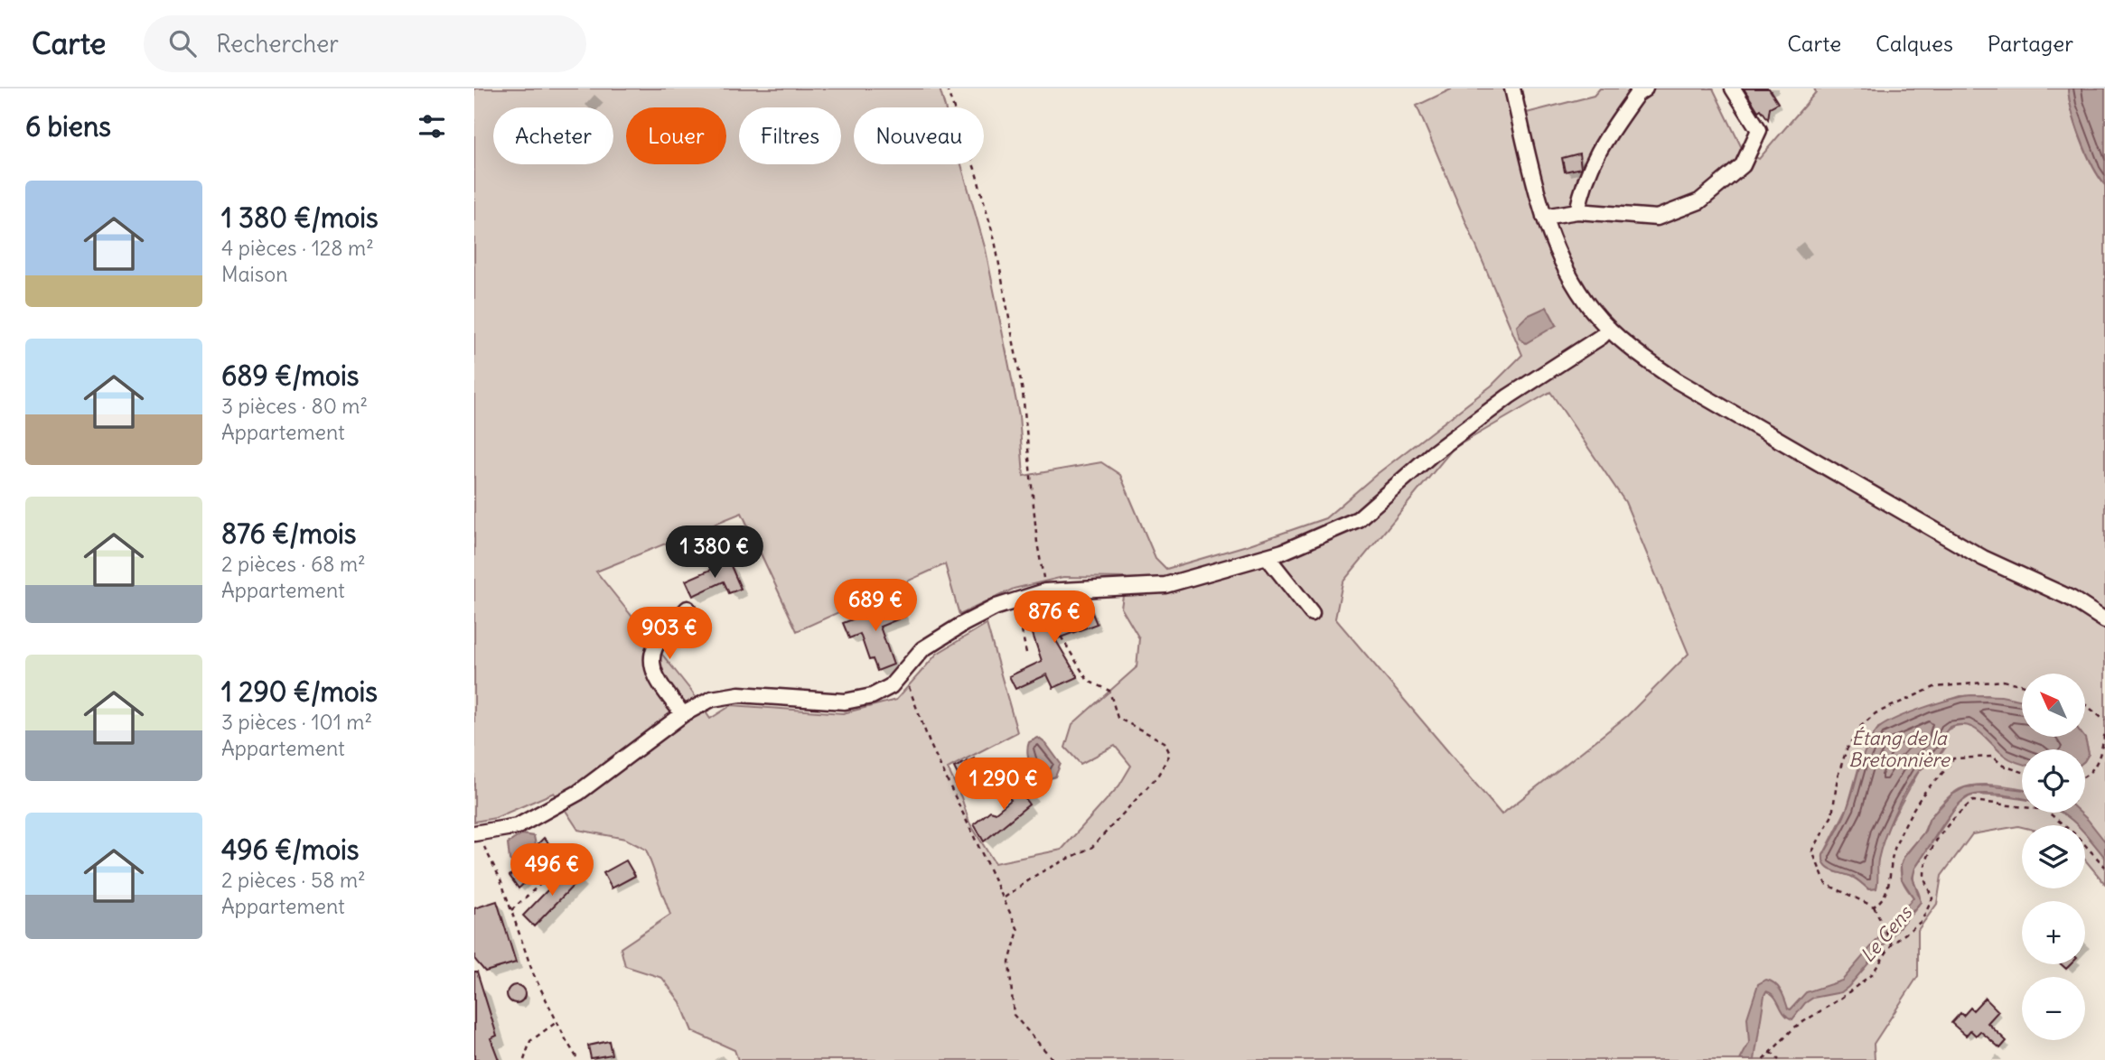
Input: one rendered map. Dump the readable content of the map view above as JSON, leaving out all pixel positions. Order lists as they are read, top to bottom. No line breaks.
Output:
{"water":["Étang de la Bretonnière","Le Cens"],"north":"top left","page":{"header":"Carte","search":"Rechercher","nav":["Carte","Calques","Partager"],"heading":"6 biens","chip":["Acheter","Louer","Filtres","Nouveau"],"list":[{"name":"1 380 €/mois","note":"4 pièces · 128 m² · Maison"},{"name":"689 €/mois","note":"3 pièces · 80 m² · Appartement"},{"name":"876 €/mois","note":"2 pièces · 68 m² · Appartement"},{"name":"1 290 €/mois","note":"3 pièces · 101 m² · Appartement"},{"name":"496 €/mois","note":"2 pièces · 58 m² · Appartement"}],"price":["1 380 €","689 €","876 €","903 €","1 290 €","496 €"],"map_buttons":["+","−"]}}
